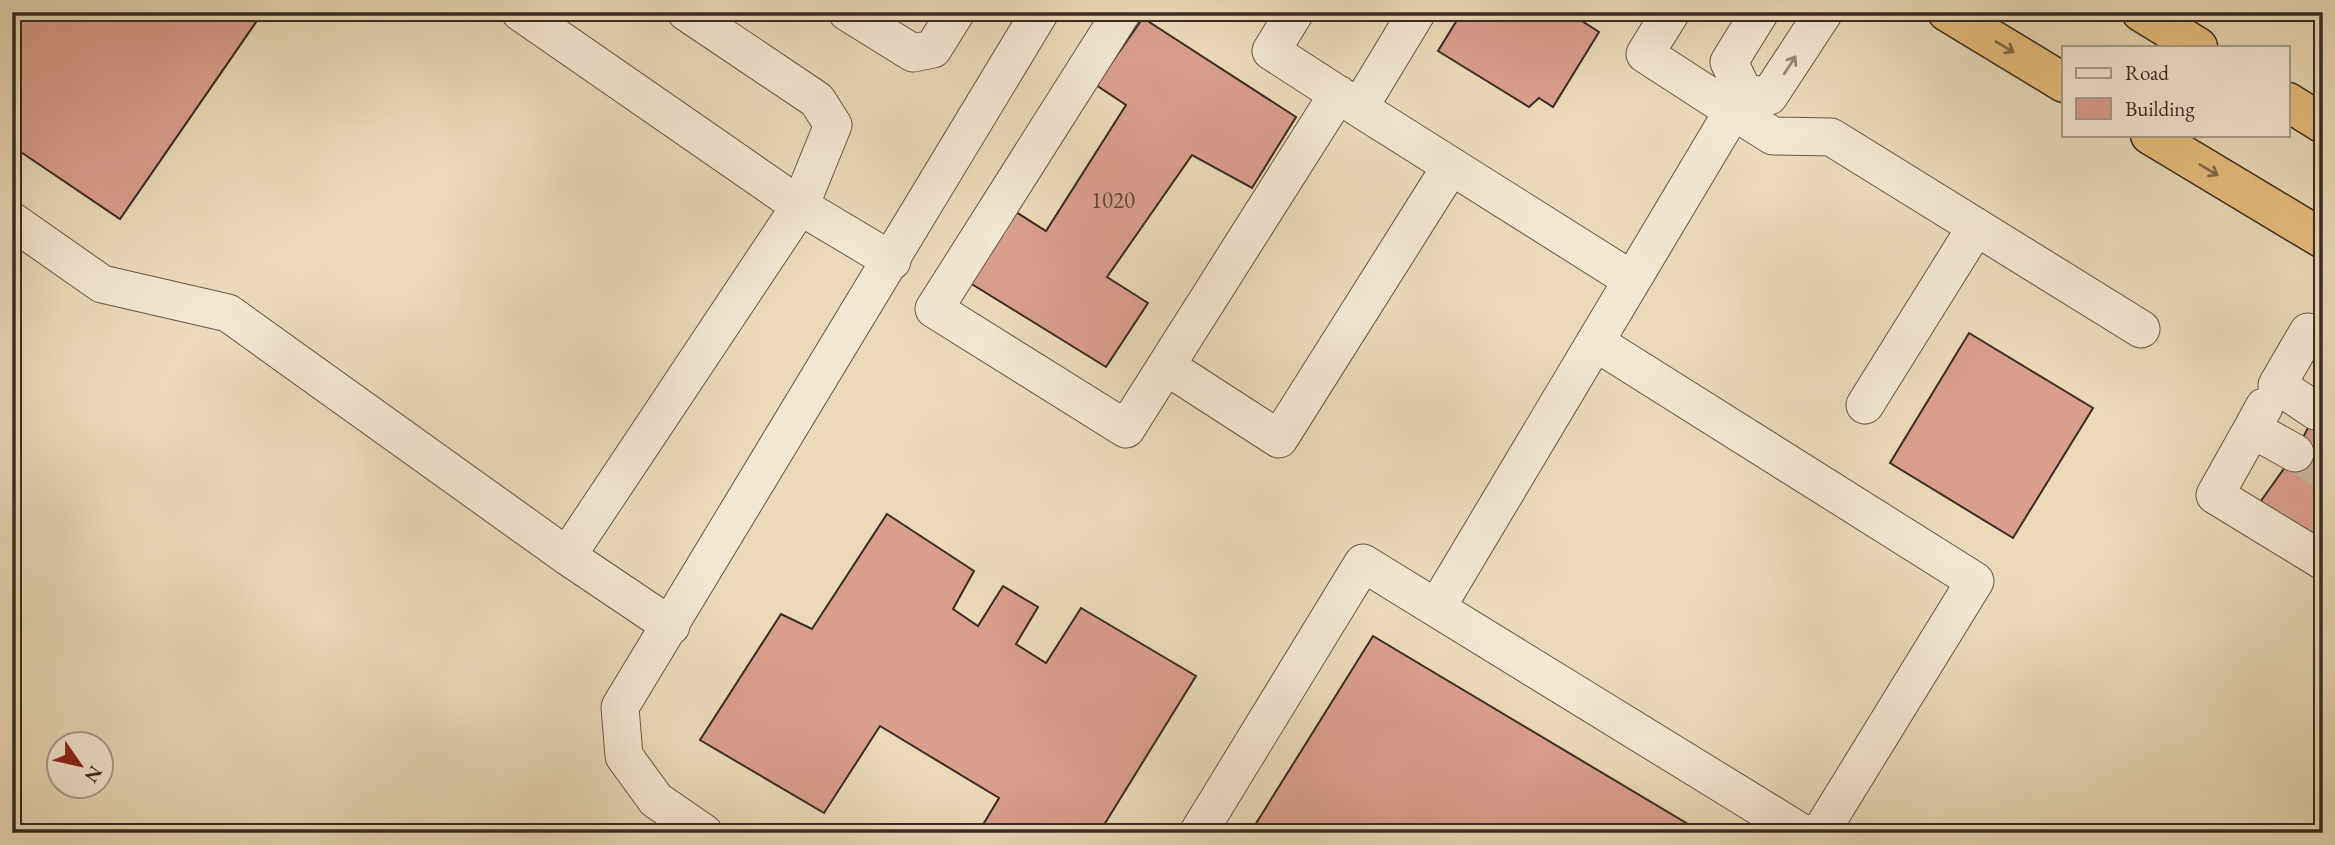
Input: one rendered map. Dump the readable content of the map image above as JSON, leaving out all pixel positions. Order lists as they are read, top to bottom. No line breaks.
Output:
{"house_numbers":["1020"],"legend":["Road","Building"],"north":"bottom right"}
